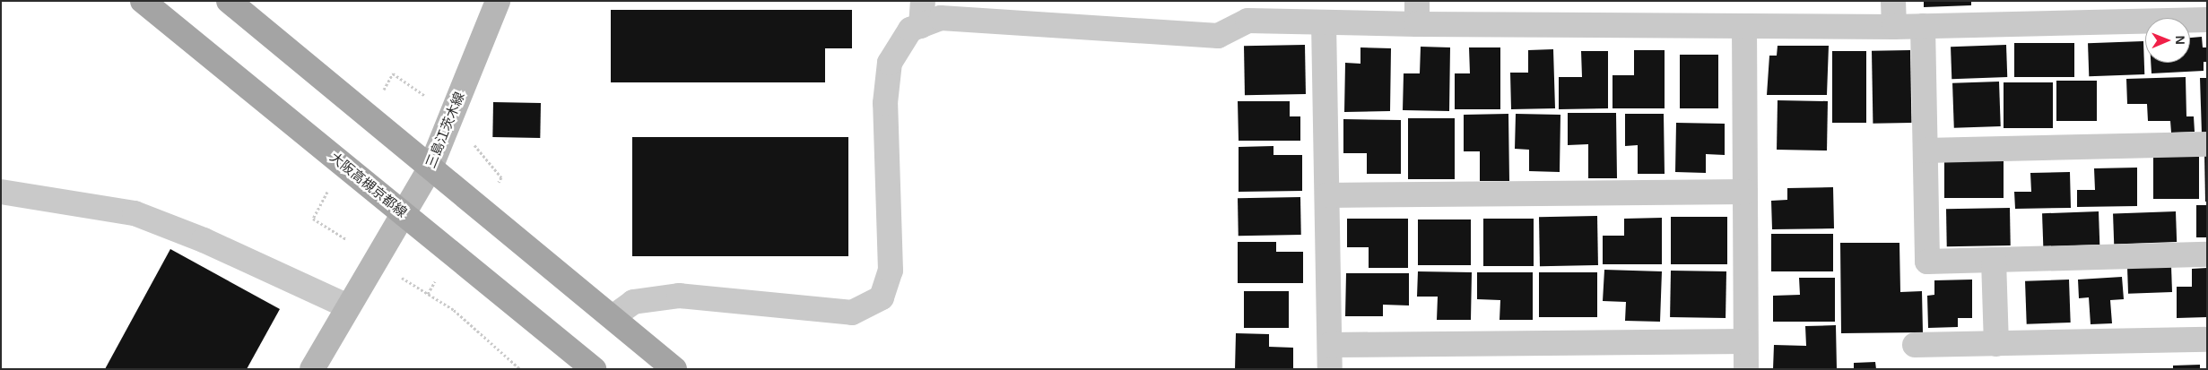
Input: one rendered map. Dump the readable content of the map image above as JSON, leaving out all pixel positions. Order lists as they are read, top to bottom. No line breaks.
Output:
{"streets":{"main road":["三島江茨木線","大阪高槻京都線"]},"crossings":[["三島江茨木線","大阪高槻京都線"]],"north":"right"}
